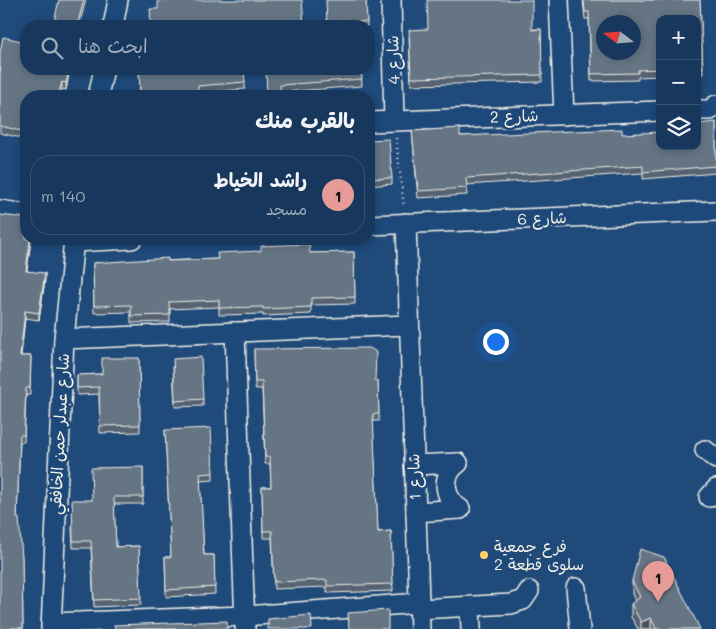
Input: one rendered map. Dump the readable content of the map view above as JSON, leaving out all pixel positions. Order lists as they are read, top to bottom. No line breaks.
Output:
{"streets":{"street":["شارع 4","شارع 2","شارع 6","شارع عبدلر حمن الخافقي","شارع 1"]},"crossings":[["شارع 4","شارع 2"],["شارع 6","شارع 1"]],"places":["فرع جمعية سلوى قطعة 2"],"north":"left","page":{"map_buttons":["+","−"],"search":"ابحث هنا","heading":"بالقرب منك","list":[{"mark":"1","name":"راشد الخياط","note":"مسجد","value":"140 m"}],"pins":"1"}}
